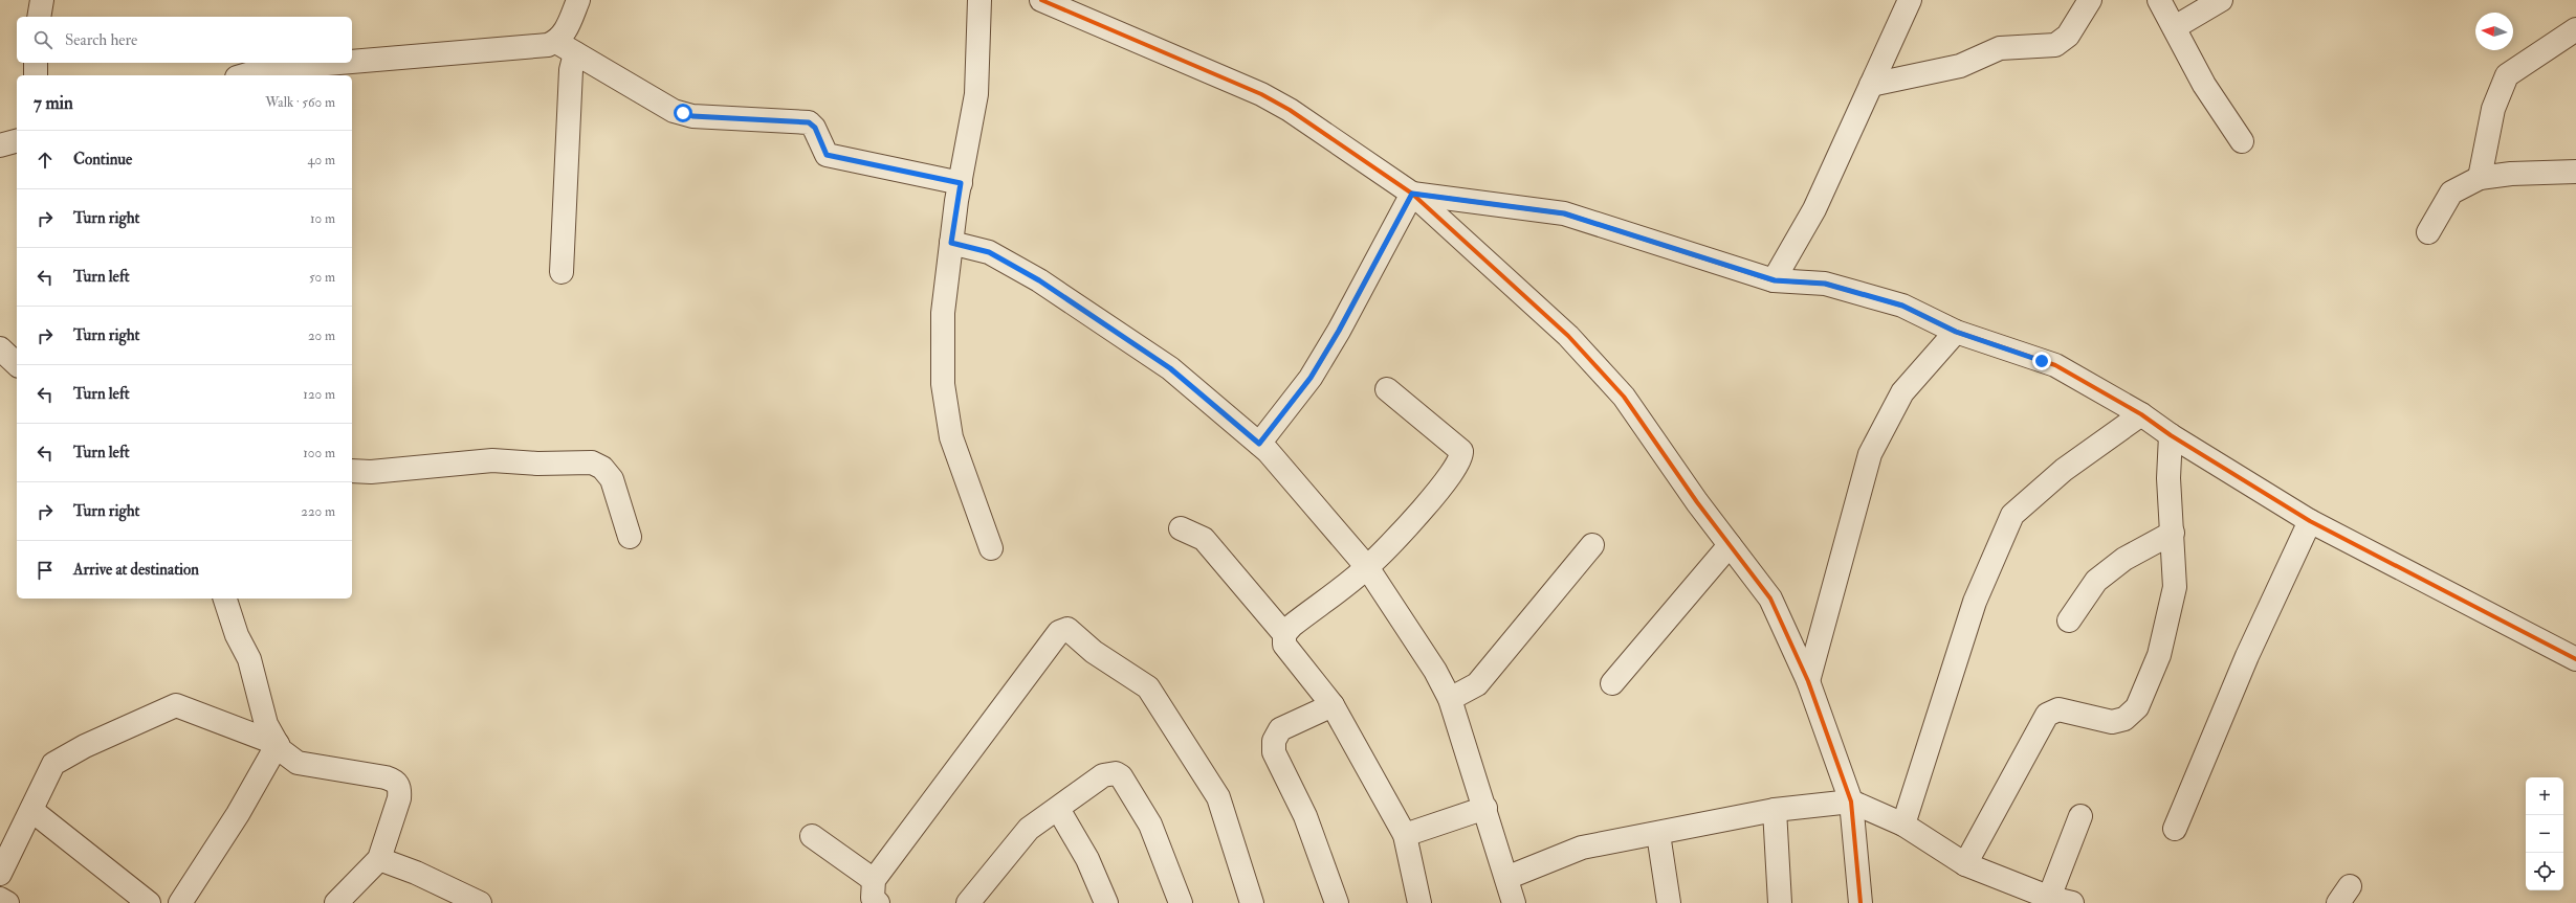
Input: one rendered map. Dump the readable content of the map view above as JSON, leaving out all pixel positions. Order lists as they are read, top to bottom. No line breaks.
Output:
{"north":"left","page":{"search":"Search here","heading":["7 min","Walk · 560 m"],"list":[["Continue","40 m"],["Turn right","10 m"],["Turn left","50 m"],["Turn right","20 m"],["Turn left","120 m"],["Turn left","100 m"],["Turn right","220 m"],"Arrive at destination"],"map_buttons":["+","−"]}}
